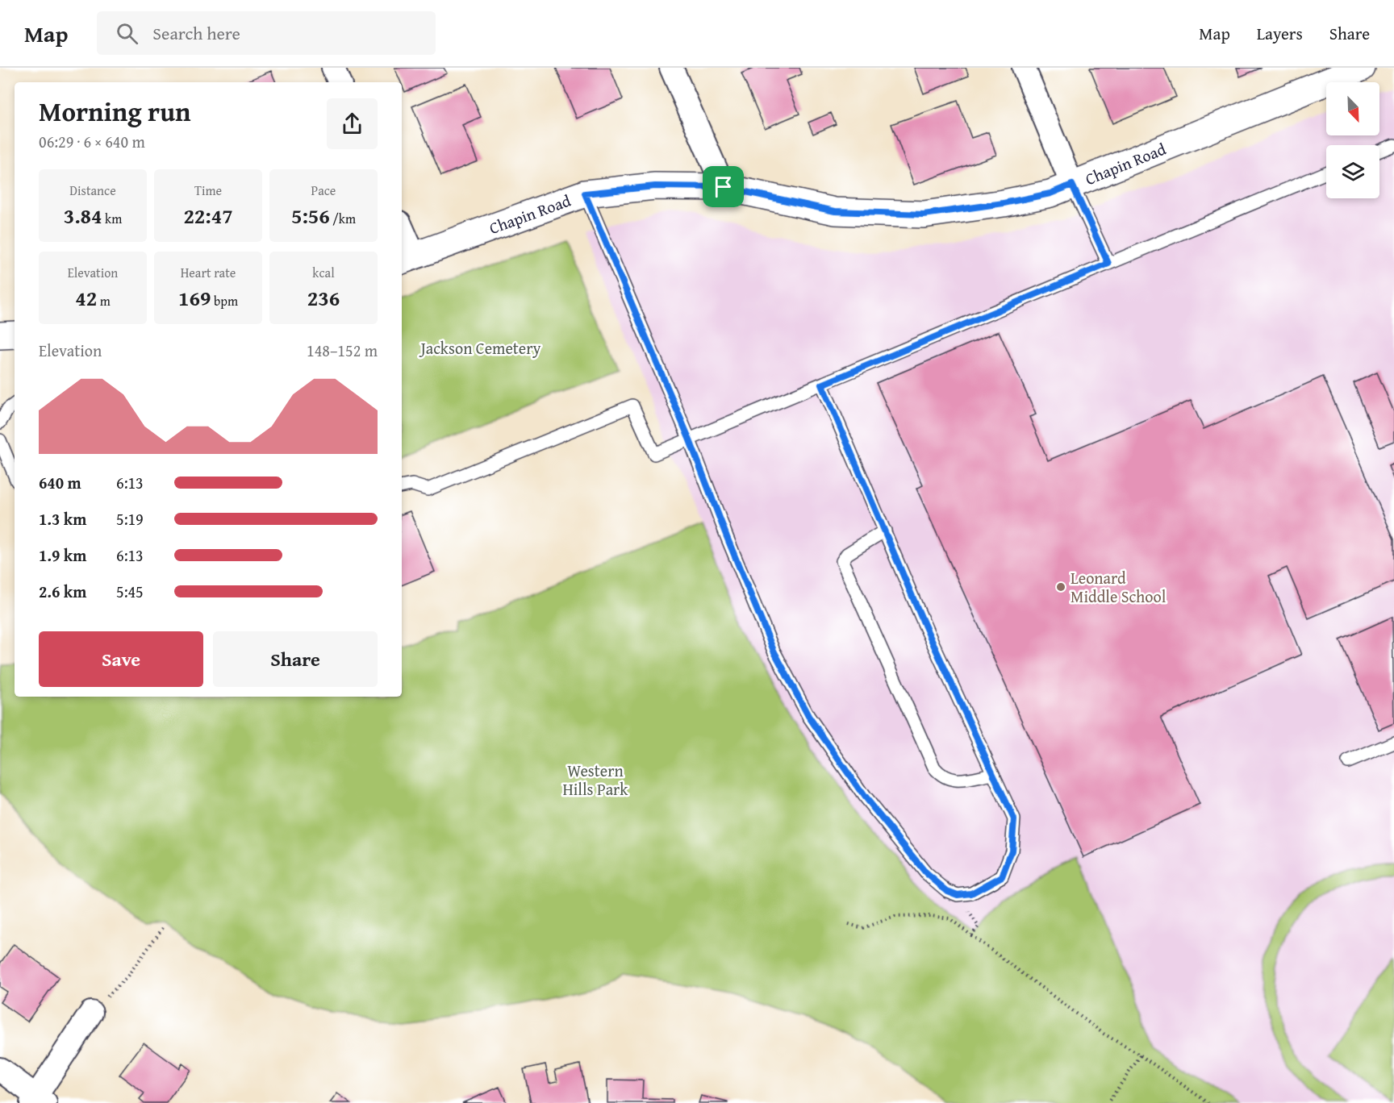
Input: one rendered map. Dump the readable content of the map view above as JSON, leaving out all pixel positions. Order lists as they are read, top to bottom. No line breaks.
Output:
{"streets":{"street":["Chapin Road"]},"parks":["Jackson Cemetery","Western Hills Park"],"places":["Leonard Middle School"],"north":"bottom right","page":{"header":"Map","search":"Search here","nav":["Map","Layers","Share"],"heading":["Morning run","06:29 · 6 × 640 m"],"stats":[["Distance","3.84 km"],["Time","22:47"],["Pace","5:56 /km"],["Elevation","42 m"],["Heart rate","169 bpm"],["kcal","236"]],"chart":["Elevation","148–152 m"],"list":[{"name":"640 m","note":"6:13"},{"name":"1.3 km","note":"5:19"},{"name":"1.9 km","note":"6:13"},{"name":"2.6 km","note":"5:45"}],"buttons":["Save","Share"]}}
